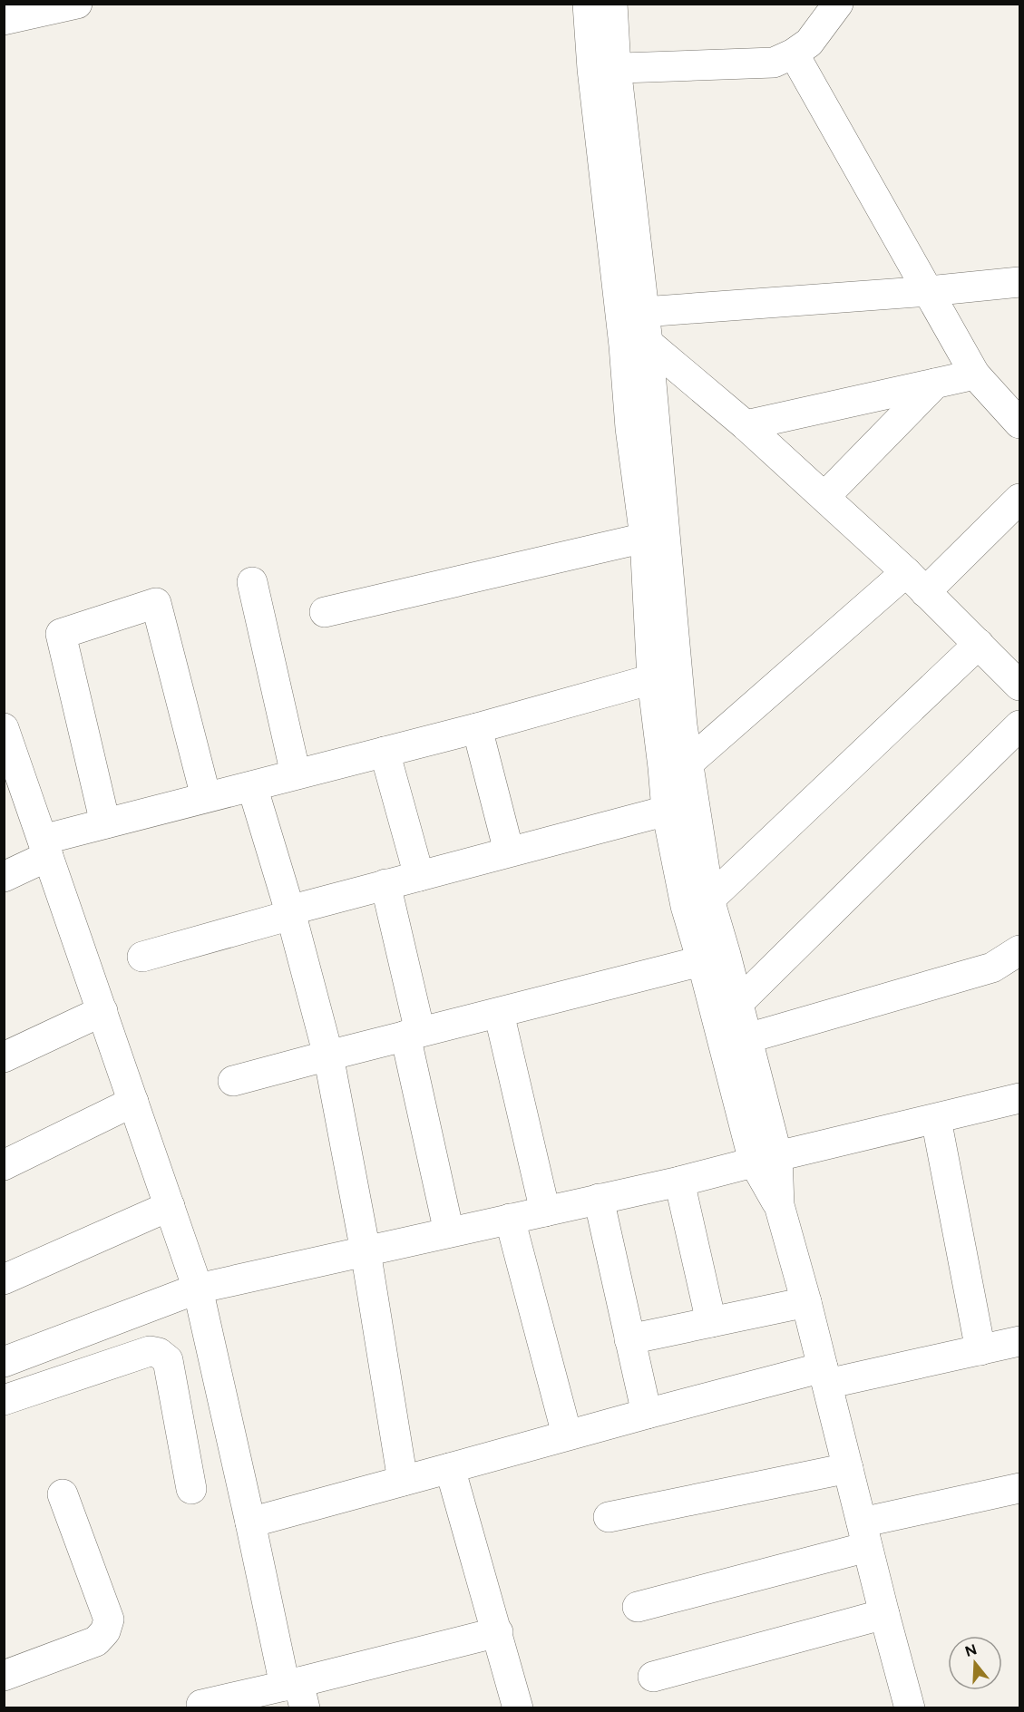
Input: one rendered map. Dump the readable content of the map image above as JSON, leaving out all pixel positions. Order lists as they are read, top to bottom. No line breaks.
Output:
{"north":"top"}
